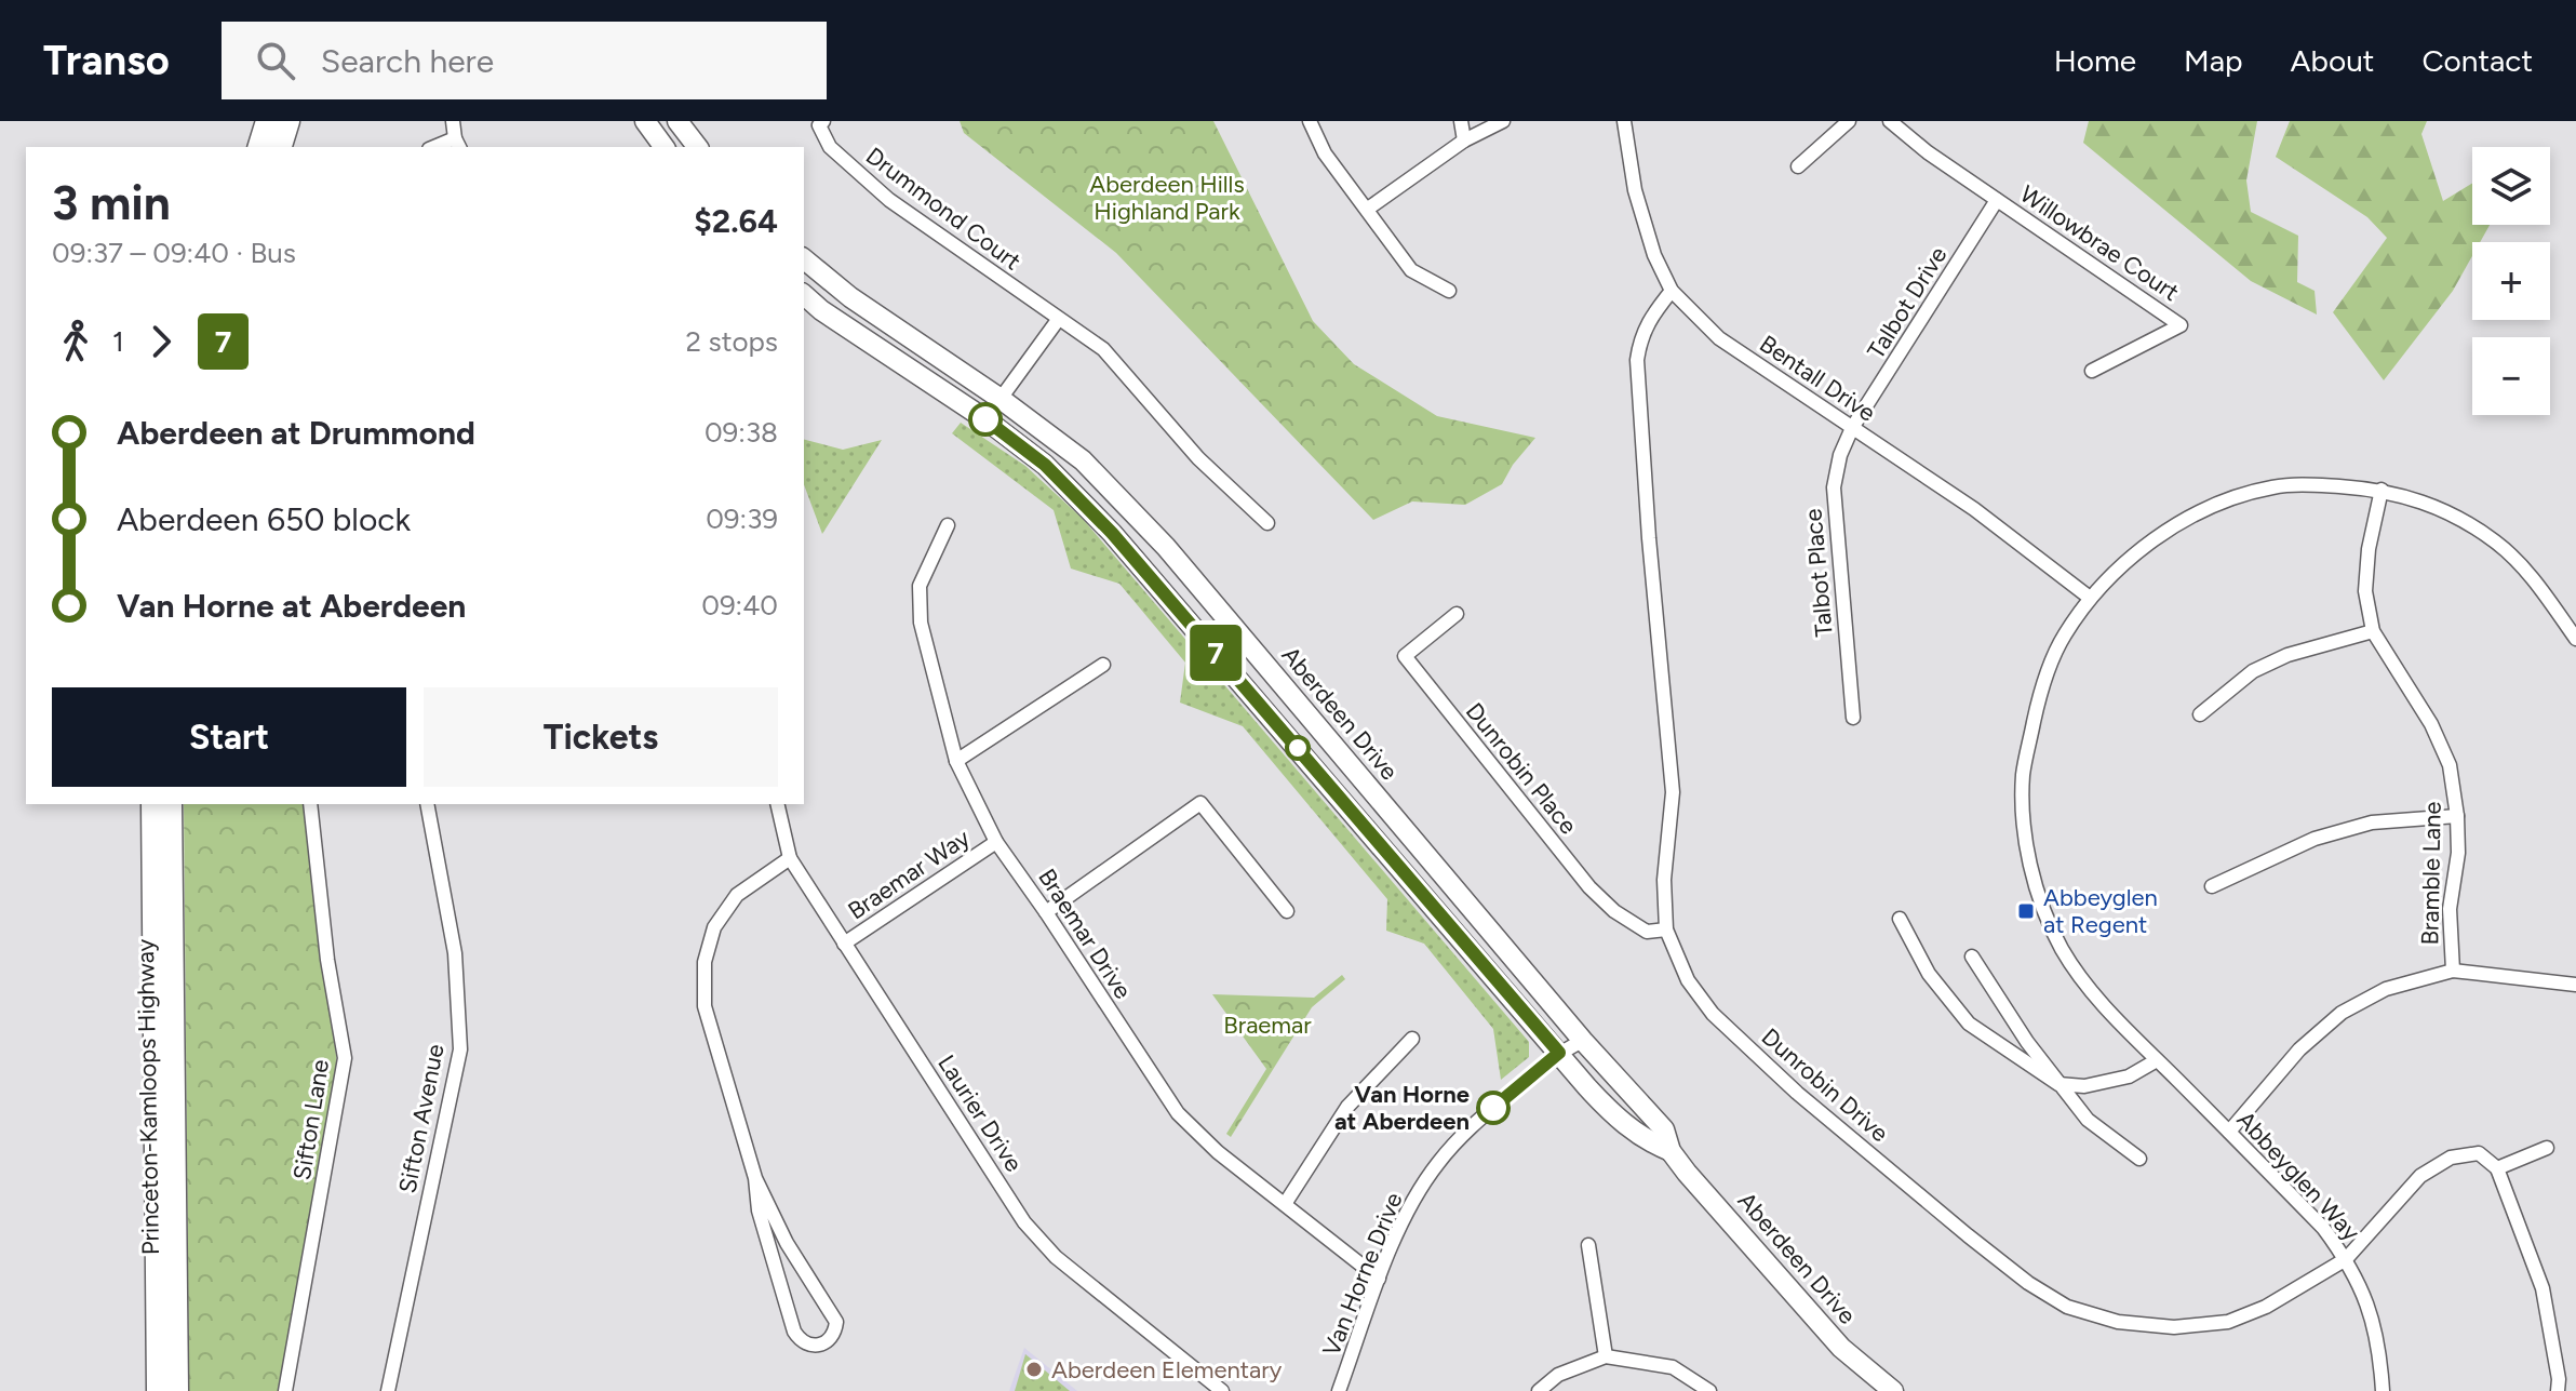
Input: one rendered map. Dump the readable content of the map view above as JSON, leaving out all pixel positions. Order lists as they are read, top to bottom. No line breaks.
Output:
{"streets":{"main road":["Aberdeen Drive","Princeton-Kamloops Highway"],"street":["Drummond Court","Willowbrae Court","Talbot Drive","Bentall Drive","Talbot Place","Dunrobin Place","Bramble Lane","Braemar Way","Braemar Drive","Dunrobin Drive","Laurier Drive","Sifton Avenue","Sifton Lane","Abbeyglen Way","Van Horne Drive"]},"crossings":[["Willowbrae Court","Talbot Drive"],["Talbot Drive","Bentall Drive"],["Talbot Drive","Talbot Place"],["Bentall Drive","Talbot Place"],["Bentall Drive","Dunrobin Drive"],["Bentall Drive","Abbeyglen Way"],["Aberdeen Drive","Van Horne Drive"],["Dunrobin Place","Dunrobin Drive"],["Bramble Lane","Abbeyglen Way"],["Braemar Way","Braemar Drive"],["Braemar Way","Laurier Drive"],["Braemar Drive","Van Horne Drive"],["Dunrobin Drive","Abbeyglen Way"]],"parks":["Aberdeen Hills Highland Park","Braemar"],"places":{"transit":["Abbeyglen at Regent"],"other":["Van Horne at Aberdeen","Aberdeen Elementary"]},"lines":["bus line 7"],"page":{"header":"Transo","search":"Search here","nav":["Home","Map","About","Contact"],"on_map":"7","map_buttons":["+","−"],"heading":["3 min","09:37 – 09:40 · Bus","$2.64"],"legs":["1","7","2 stops"],"list":[{"name":"Aberdeen at Drummond","value":"09:38"},{"name":"Aberdeen 650 block","value":"09:39"},{"name":"Van Horne at Aberdeen","value":"09:40"}],"buttons":["Start","Tickets"]}}
